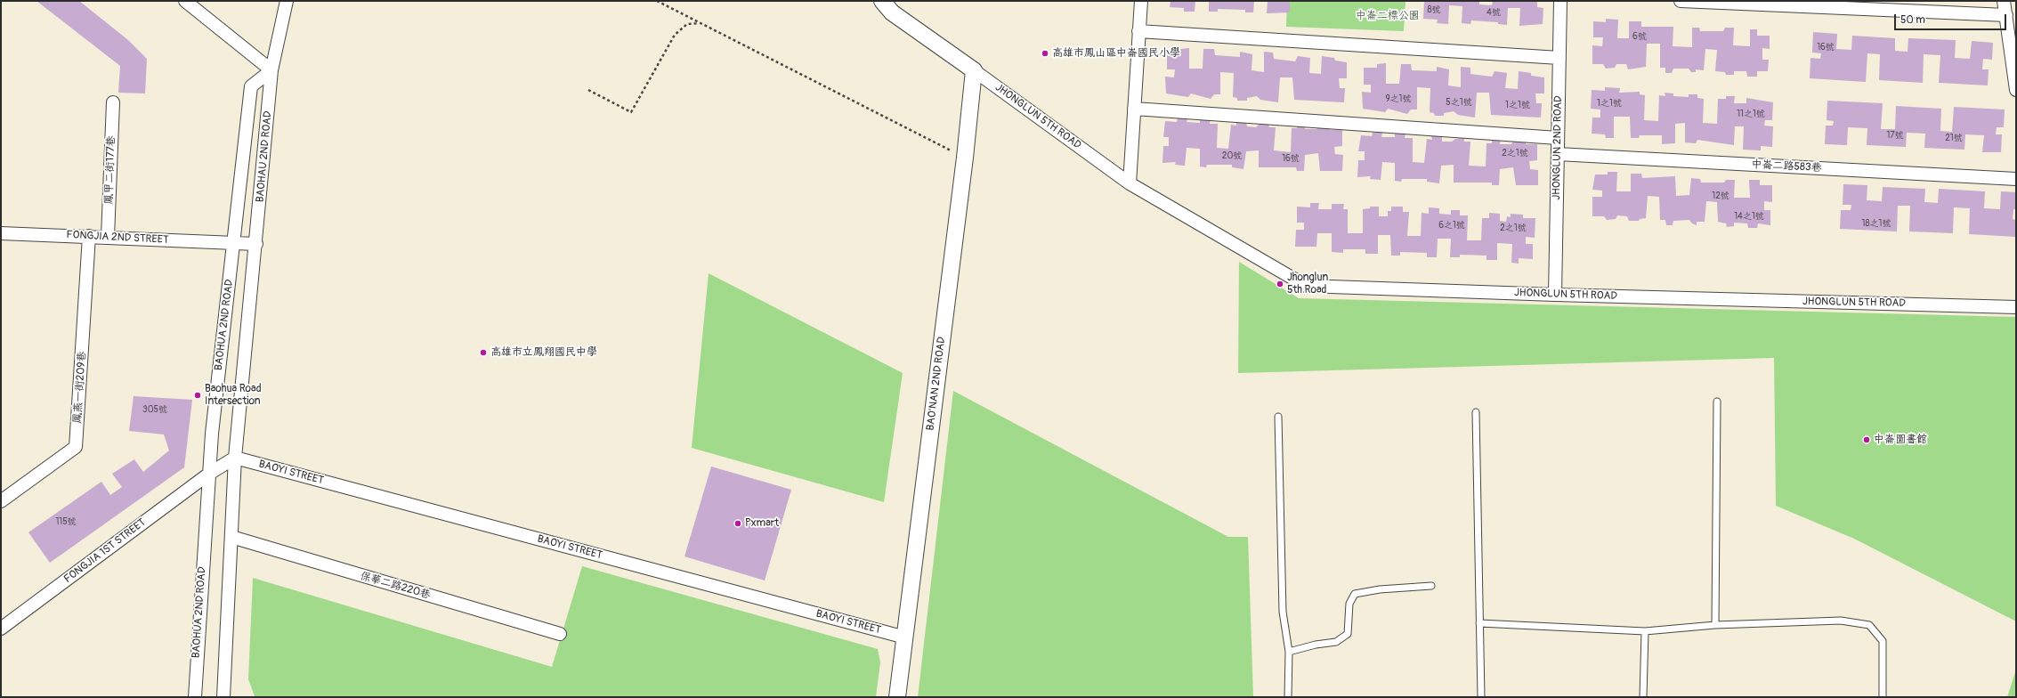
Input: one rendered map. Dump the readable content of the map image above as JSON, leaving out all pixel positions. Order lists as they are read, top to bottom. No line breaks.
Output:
{"streets":{"street":["JHONGLUN 5TH ROAD","JHONGLUN 2ND ROAD","BAOHAU 2ND ROAD","中崙二路583巷","鳳甲二街177巷","FONGJIA 2ND STREET","BAOHUA 2ND ROAD","BAO'NAN 2ND ROAD","鳳燕一街209巷","BAOYI STREET","FONGJIA 1ST STREET","保華二路220巷"]},"crossings":[["JHONGLUN 5TH ROAD","JHONGLUN 2ND ROAD"],["JHONGLUN 5TH ROAD","BAO'NAN 2ND ROAD"],["JHONGLUN 2ND ROAD","中崙二路583巷"],["BAOHAU 2ND ROAD","FONGJIA 2ND STREET"],["BAOHAU 2ND ROAD","BAOHUA 2ND ROAD"],["鳳甲二街177巷","FONGJIA 2ND STREET"],["FONGJIA 2ND STREET","BAOHUA 2ND ROAD"],["FONGJIA 2ND STREET","鳳燕一街209巷"],["BAOHUA 2ND ROAD","FONGJIA 1ST STREET"],["BAO'NAN 2ND ROAD","BAOYI STREET"],["BAOYI STREET","FONGJIA 1ST STREET"]],"parks":["中崙二標公園"],"places":["高雄市鳳山區中崙國民小學","Jhonglun 5th Road","高雄市立鳳翔國民中學","Baohua Road Intersection","中崙圖書館","Pxmart"],"house_numbers":["8號","4號","6號","16號","9之1號","5之1號","1之1號","1之1號","11之1號","17號","21號","2之1號","20號","16號","12號","14之1號","18之1號","6之1號","2之1號","305號","115號"],"scale_bar":"50 m"}
